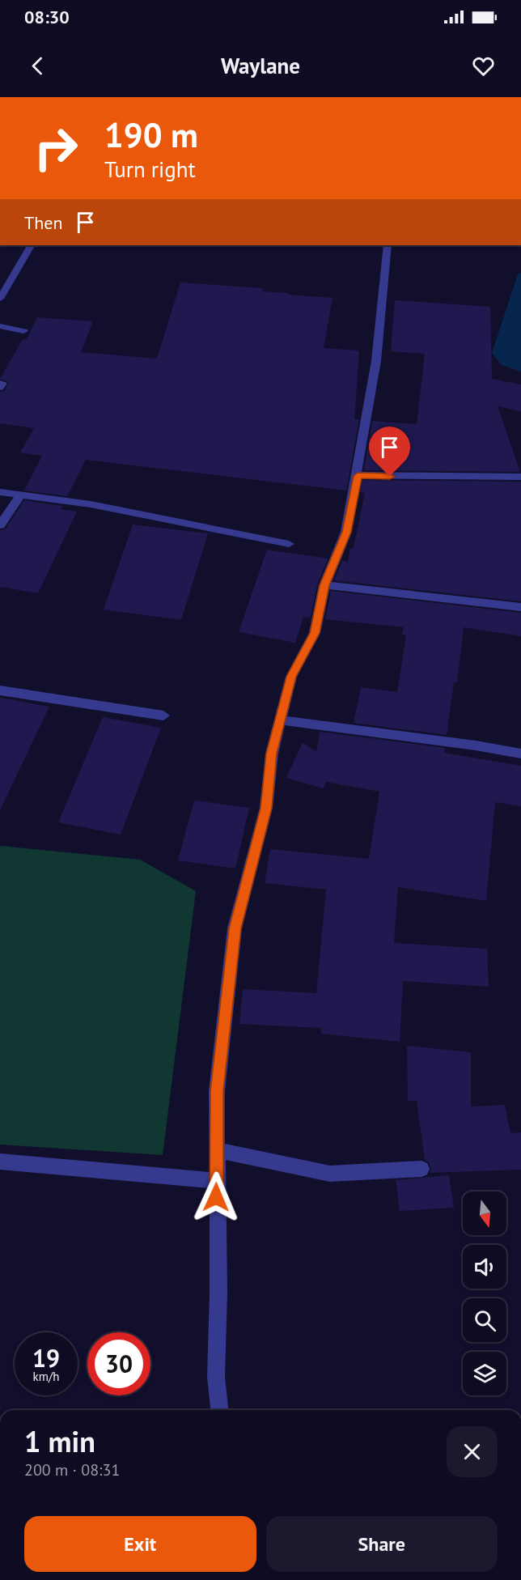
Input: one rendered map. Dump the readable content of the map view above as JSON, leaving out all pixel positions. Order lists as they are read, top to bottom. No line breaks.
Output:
{"north":"bottom","page":{"status":"08:30","header":"Waylane","turn":["190 m","Turn right"],"then":"Then","speed":"19 km/h","limit":"30","heading":["1 min","200 m · 08:31"],"buttons":["Exit","Share"]}}
